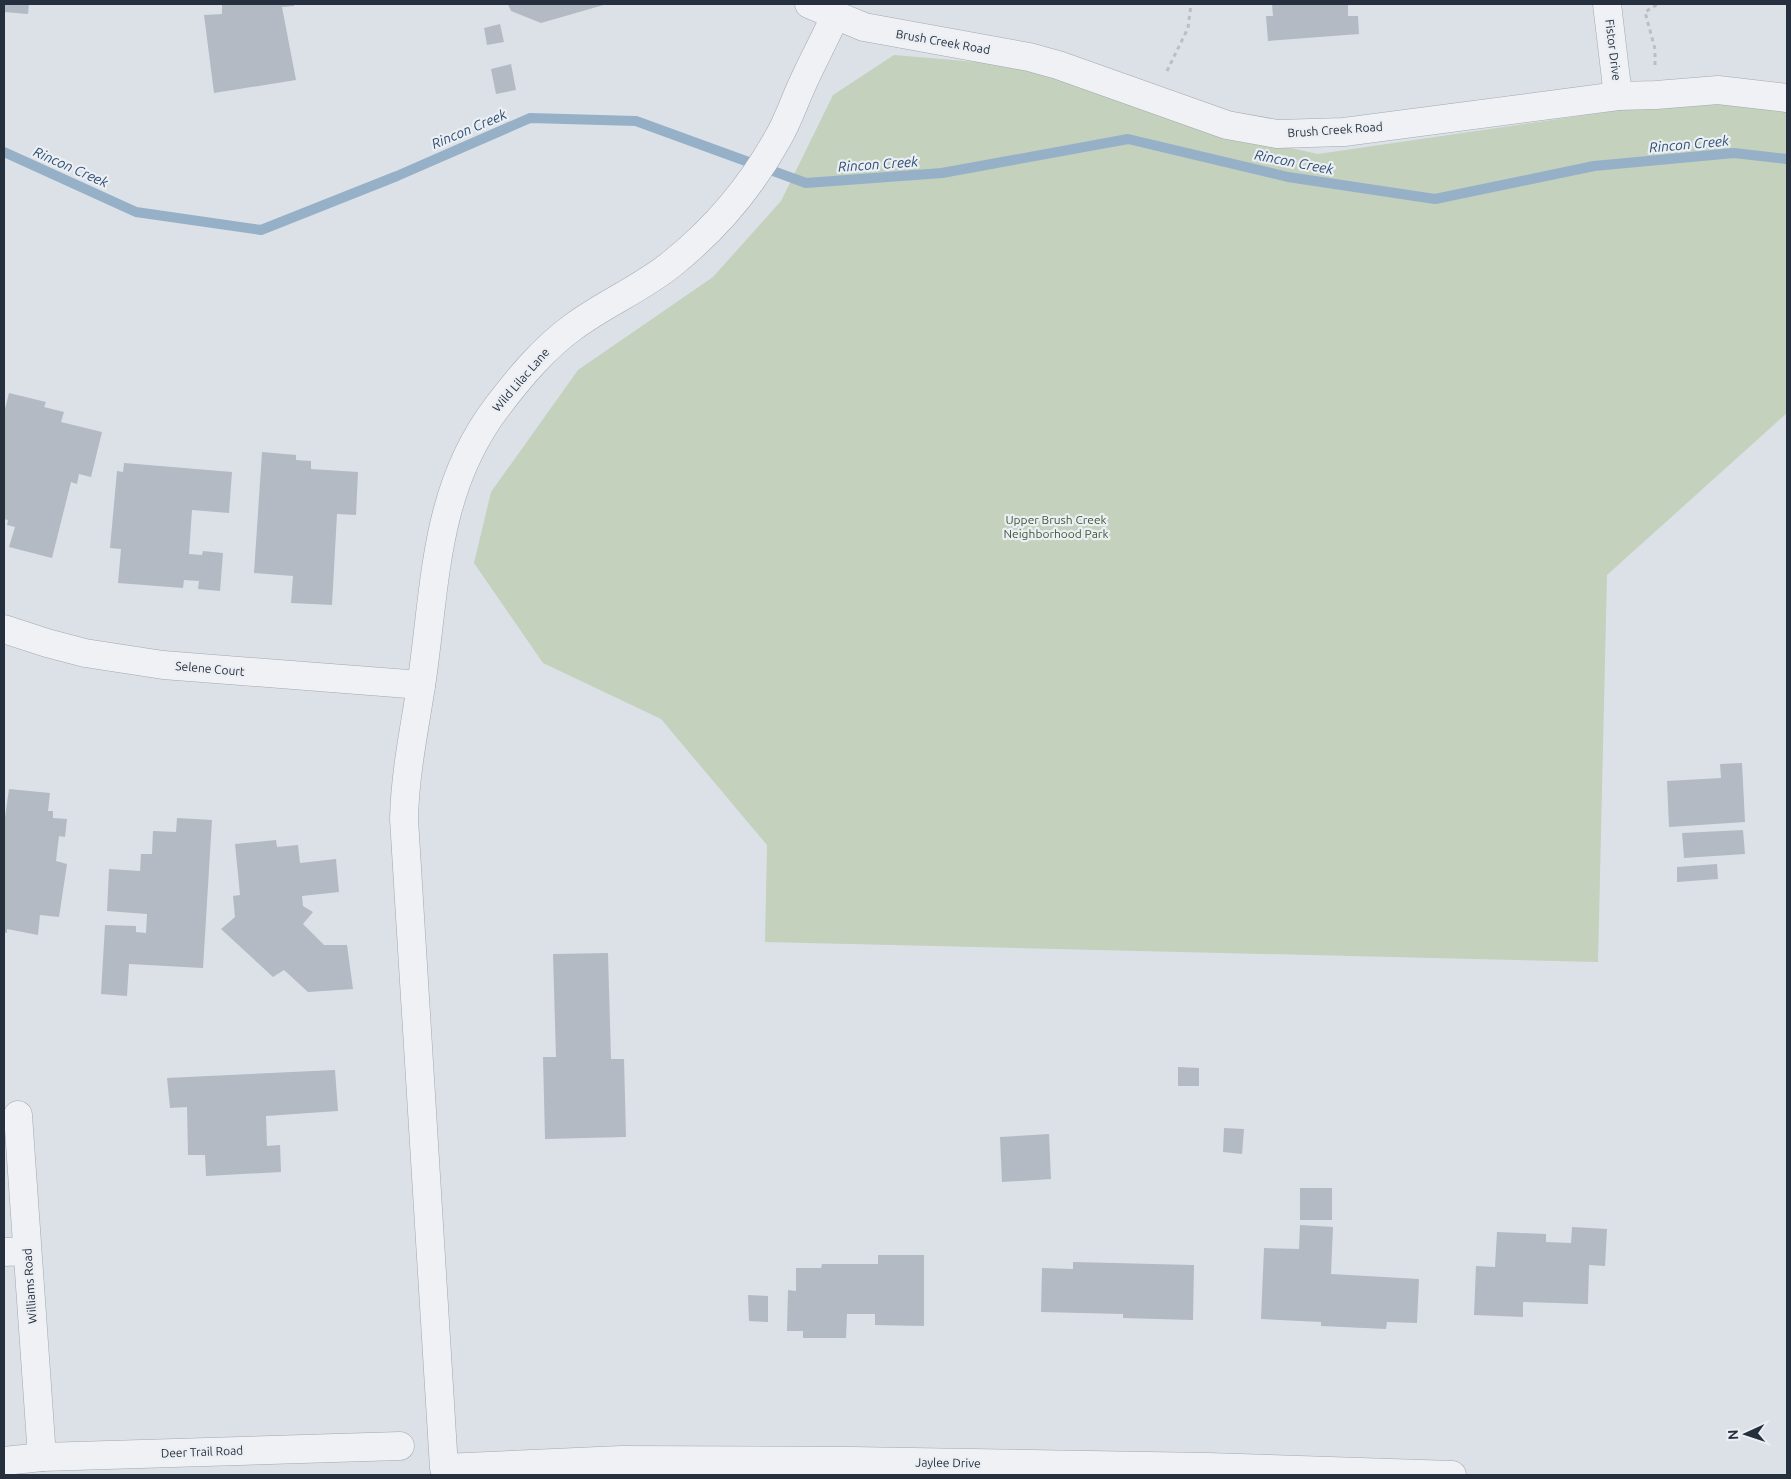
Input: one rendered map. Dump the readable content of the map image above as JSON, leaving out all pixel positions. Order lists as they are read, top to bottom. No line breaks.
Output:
{"streets":{"street":["Brush Creek Road","Fistor Drive","Wild Lilac Lane","Selene Court","Williams Road","Deer Trail Road","Jaylee Drive"]},"crossings":[["Brush Creek Road","Fistor Drive"],["Brush Creek Road","Wild Lilac Lane"],["Wild Lilac Lane","Selene Court"],["Wild Lilac Lane","Jaylee Drive"],["Williams Road","Deer Trail Road"]],"water":["Rincon Creek"],"parks":["Upper Brush Creek Neighborhood Park"],"north":"left"}
